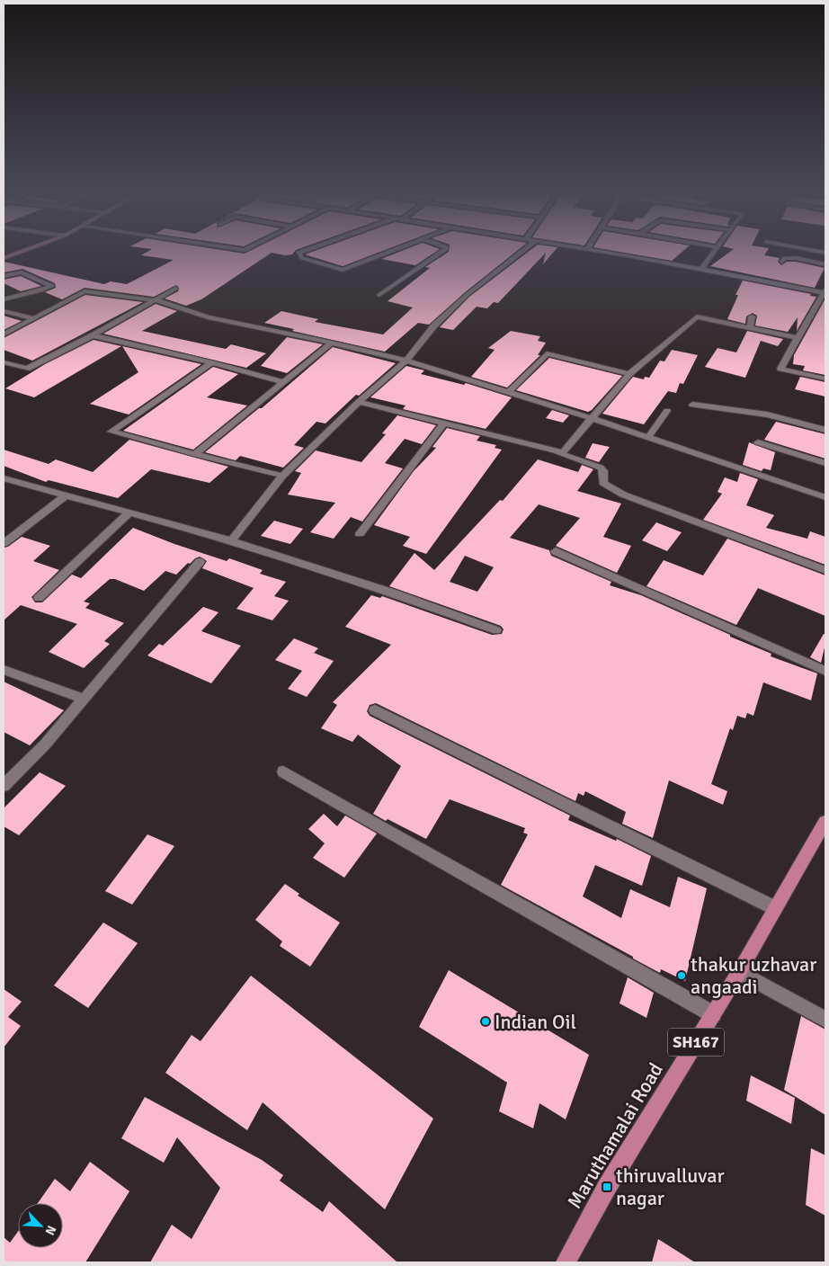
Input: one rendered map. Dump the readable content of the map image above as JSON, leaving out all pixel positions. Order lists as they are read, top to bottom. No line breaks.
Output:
{"streets":{"main road":["SH167","Maruthamalai Road"]},"places":{"other":["thakur uzhavar angaadi","Indian Oil"],"transit":["thiruvalluvar nagar"]},"north":"bottom right"}
